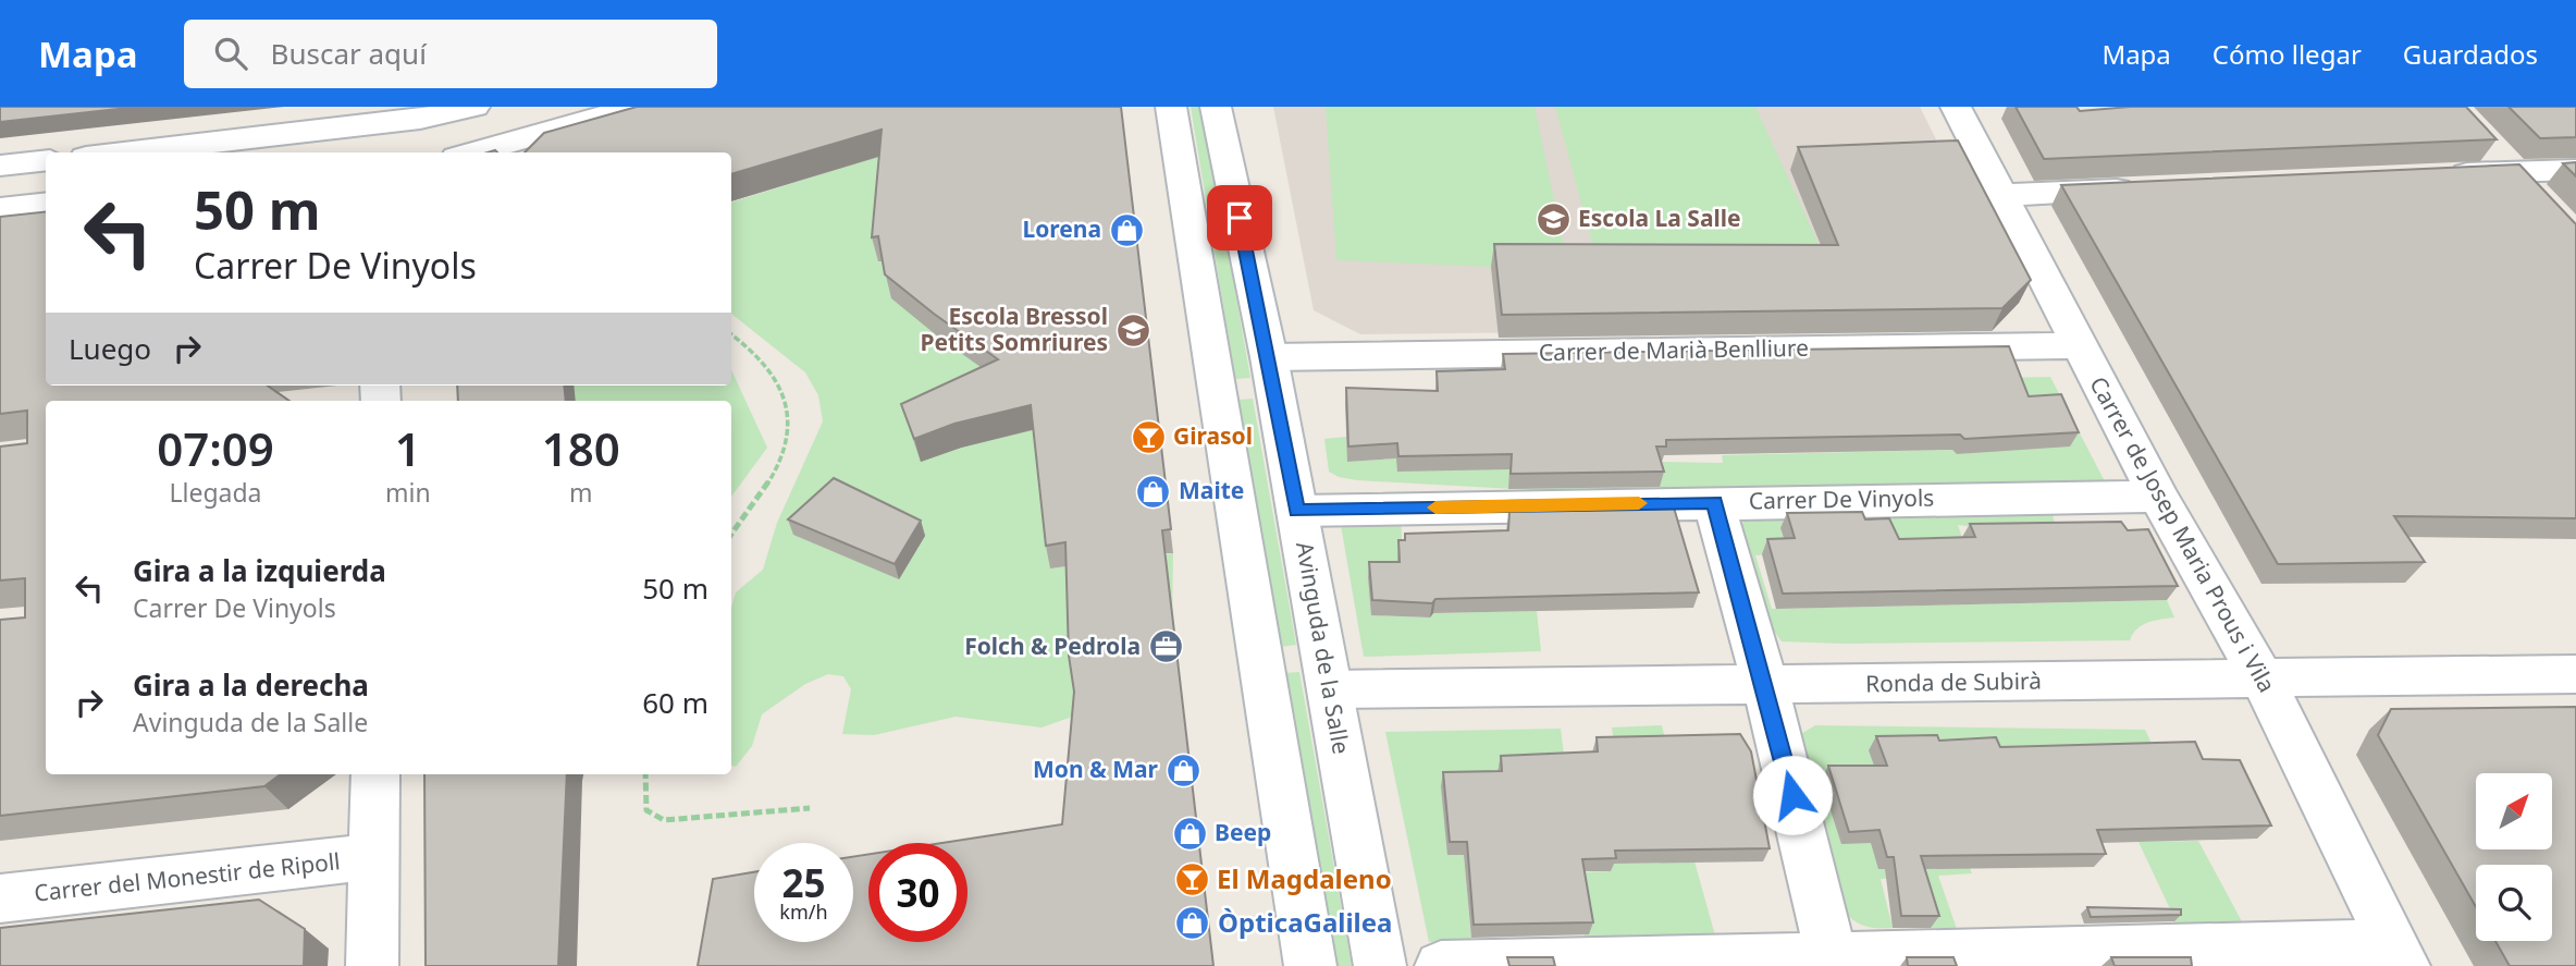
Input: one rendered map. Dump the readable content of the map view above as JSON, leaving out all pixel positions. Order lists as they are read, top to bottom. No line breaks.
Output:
{"streets":{"street":["Carrer de Marià Benlliure","Carrer De Vinyols","Carrer de Josep Maria Prous i Vila","Avinguda de la Salle","Ronda de Subirà","Carrer del Monestir de Ripoll"]},"crossings":[["Carrer de Marià Benlliure","Carrer de Josep Maria Prous i Vila"],["Carrer de Marià Benlliure","Avinguda de la Salle"],["Carrer De Vinyols","Carrer de Josep Maria Prous i Vila"],["Carrer De Vinyols","Avinguda de la Salle"],["Carrer de Josep Maria Prous i Vila","Ronda de Subirà"],["Avinguda de la Salle","Ronda de Subirà"]],"places":{"school or university":["Escola La Salle","Escola Bressol Petits Somriures"],"shop":["Lorena","Maite","Mon & Mar","Beep","ÒpticaGalilea"],"bar":["Girasol","El Magdaleno"],"office":["Folch & Pedrola"]},"north":"top right","page":{"header":"Mapa","search":"Buscar aquí","nav":["Mapa","Cómo llegar","Guardados"],"turn":["50 m","Carrer De Vinyols"],"then":"Luego","eta":["07:09","Llegada","1","min","180","m"],"list":[{"name":"Gira a la izquierda","note":"Carrer De Vinyols","value":"50 m"},{"name":"Gira a la derecha","note":"Avinguda de la Salle","value":"60 m"}],"speed":"25 km/h","limit":"30"}}
